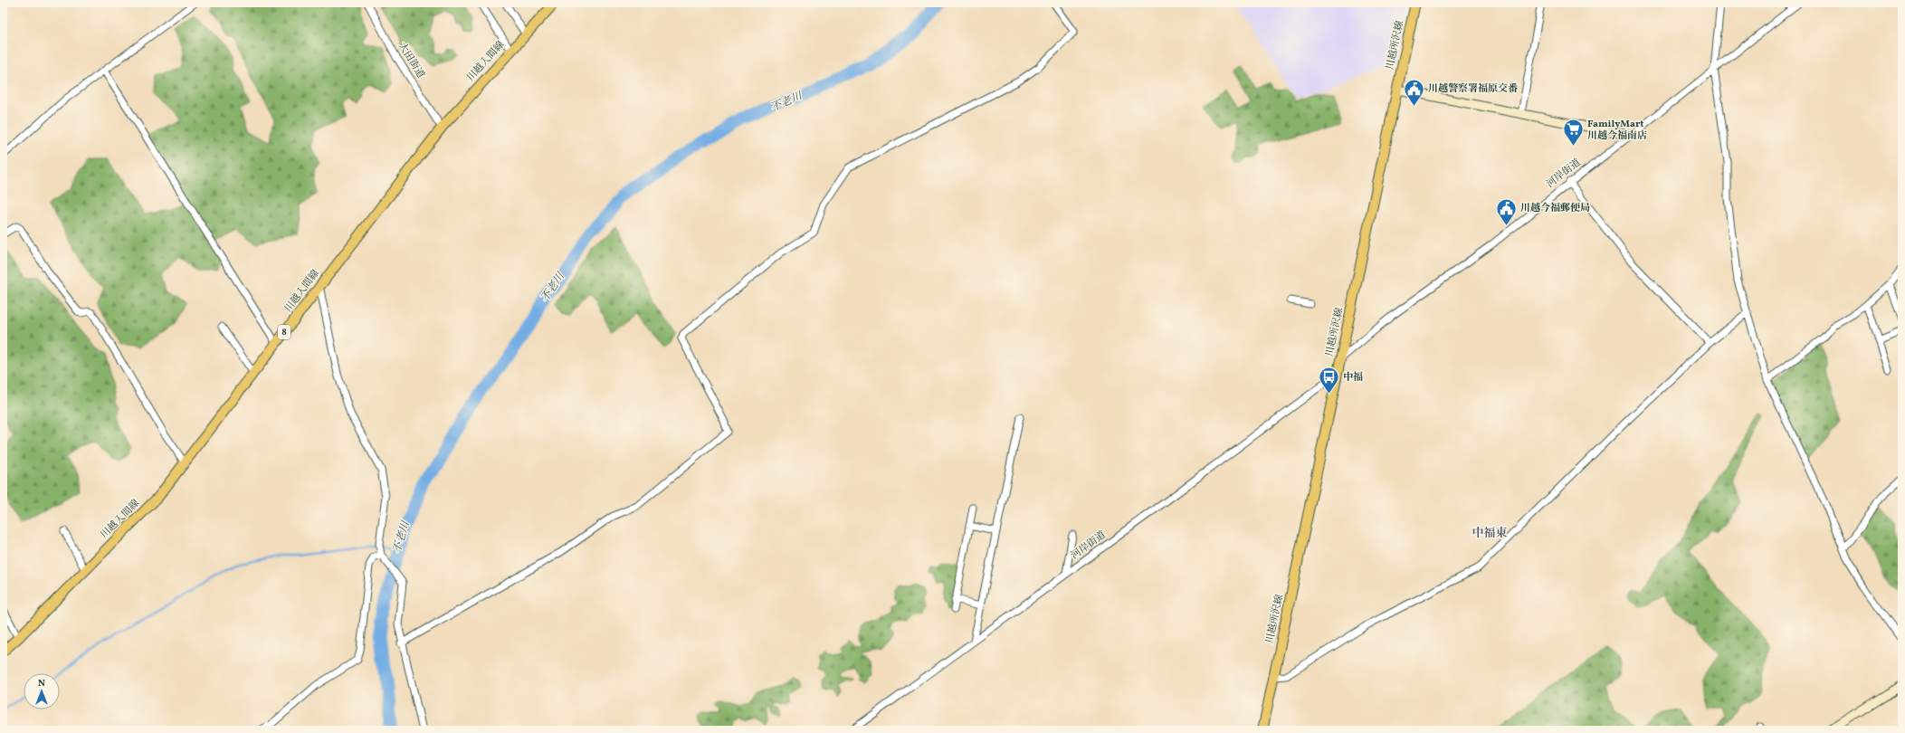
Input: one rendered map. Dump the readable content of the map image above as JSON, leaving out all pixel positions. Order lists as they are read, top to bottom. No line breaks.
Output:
{"streets":{"main road":["川越所沢線","川越入間線","8"],"street":["大田街道","河岸街道"]},"crossings":[["川越所沢線","河岸街道"],["大田街道","川越入間線"]],"districts":["中福東"],"water":["不老川"],"places":{"public building":["川越警察署福原交番","川越今福郵便局"],"supermarket":["FamilyMart 川越今福南店"],"bus stop":["中福"]},"north":"top"}
